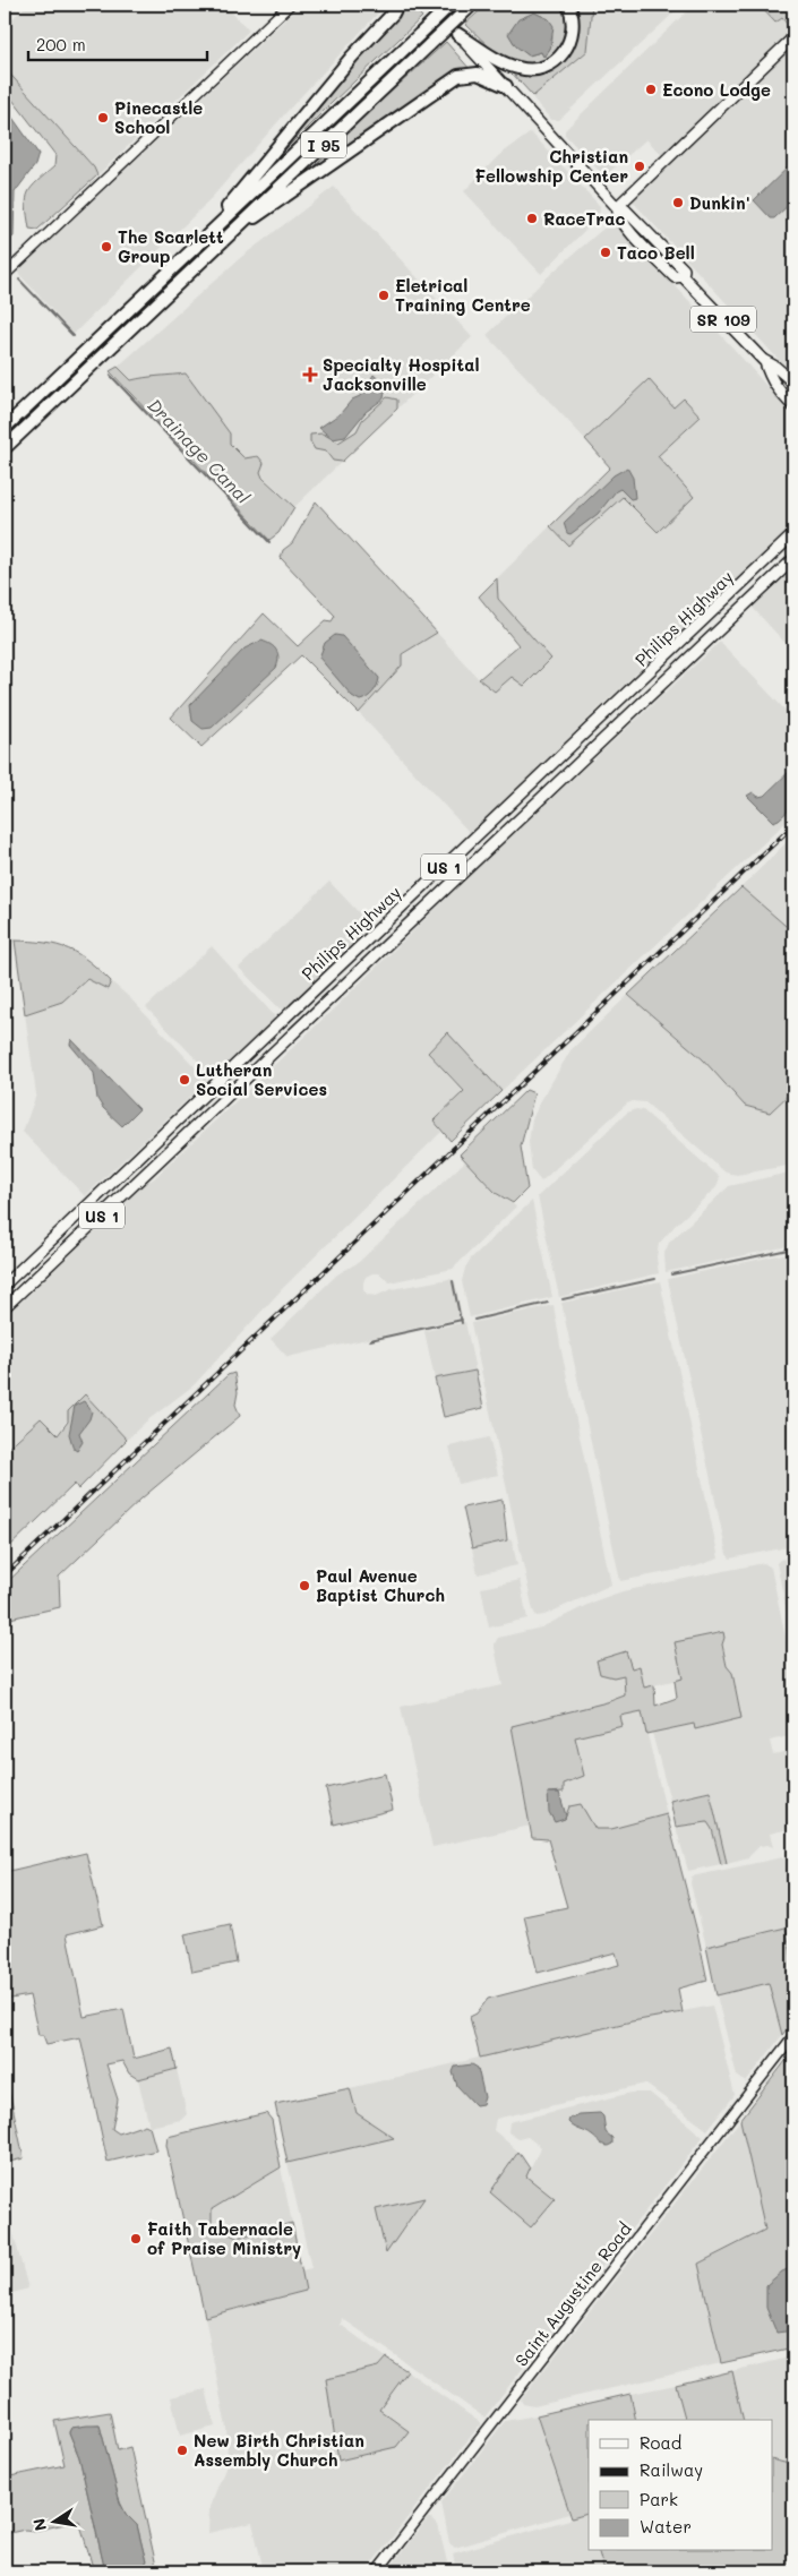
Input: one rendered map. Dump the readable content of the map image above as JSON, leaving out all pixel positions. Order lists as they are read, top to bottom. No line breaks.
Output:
{"streets":{"highway":["I 95"],"main road":["SR 109","Philips Highway","US 1","Saint Augustine Road"]},"water":["Drainage Canal"],"places":{"other":["Econo Lodge","Pinecastle School","Christian Fellowship Center","Dunkin'","RaceTrac","The Scarlett Group","Taco Bell","Eletrical Training Centre","Lutheran Social Services","Paul Avenue Baptist Church","Faith Tabernacle of Praise Ministry","New Birth Christian Assembly Church"],"health":["Specialty Hospital Jacksonville"]},"legend":["Road","Railway","Park","Water"],"scale_bar":"200 m","north":"left"}
